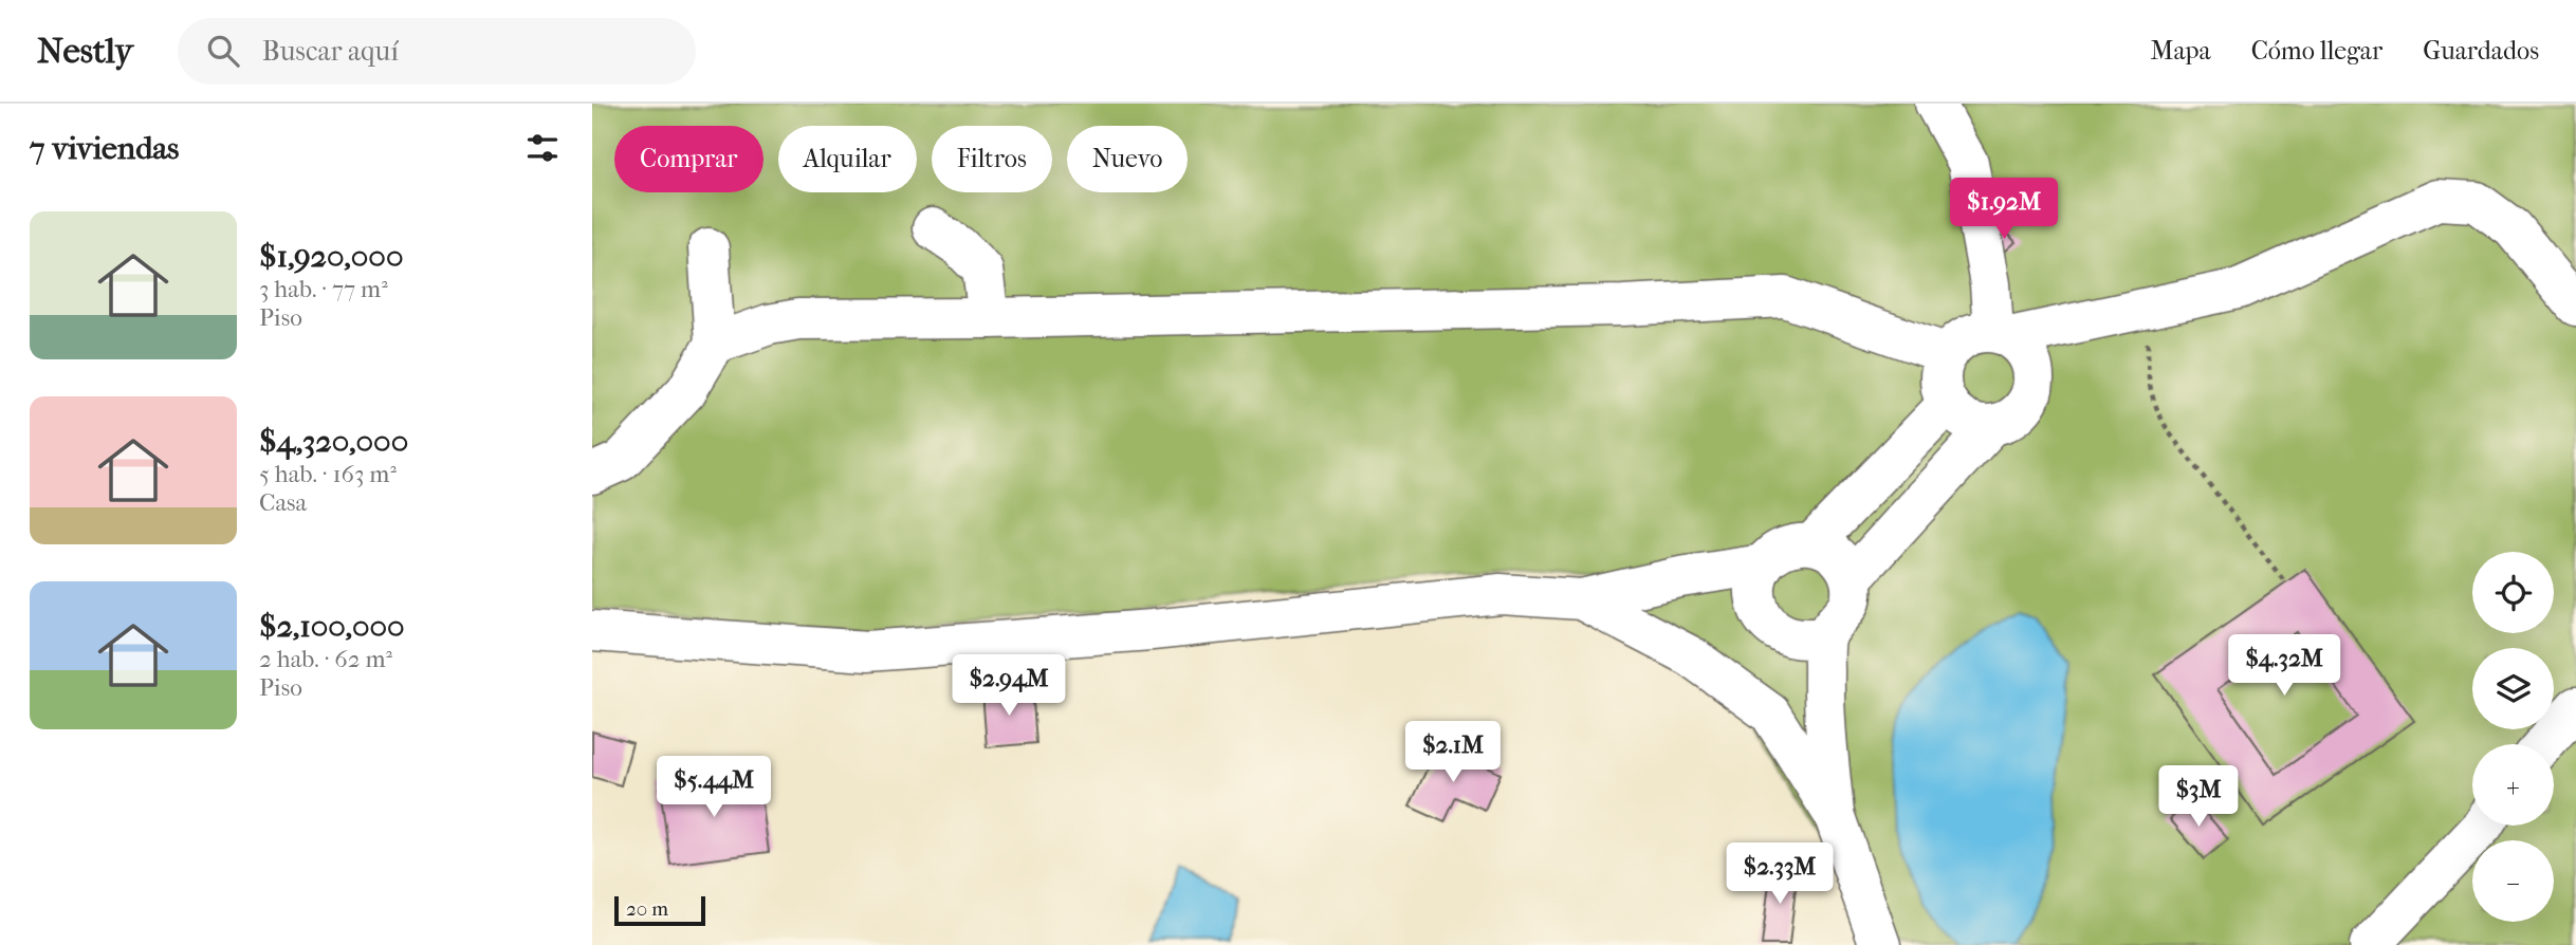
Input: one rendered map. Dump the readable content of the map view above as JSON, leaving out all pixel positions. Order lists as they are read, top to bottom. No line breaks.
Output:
{"scale_bar":"20 m","page":{"header":"Nestly","search":"Buscar aquí","nav":["Mapa","Cómo llegar","Guardados"],"heading":"7 viviendas","chip":["Comprar","Alquilar","Filtros","Nuevo"],"price":["$1.92M","$4.32M","$2.94M","$2.1M","$5.44M","$3M","$2.33M"],"list":[{"name":"$1,920,000","note":"3 hab. · 77 m² · Piso"},{"name":"$4,320,000","note":"5 hab. · 163 m² · Casa"},{"name":"$2,100,000","note":"2 hab. · 62 m² · Piso"}],"map_buttons":["+","−"],"scale":"20 m"}}
